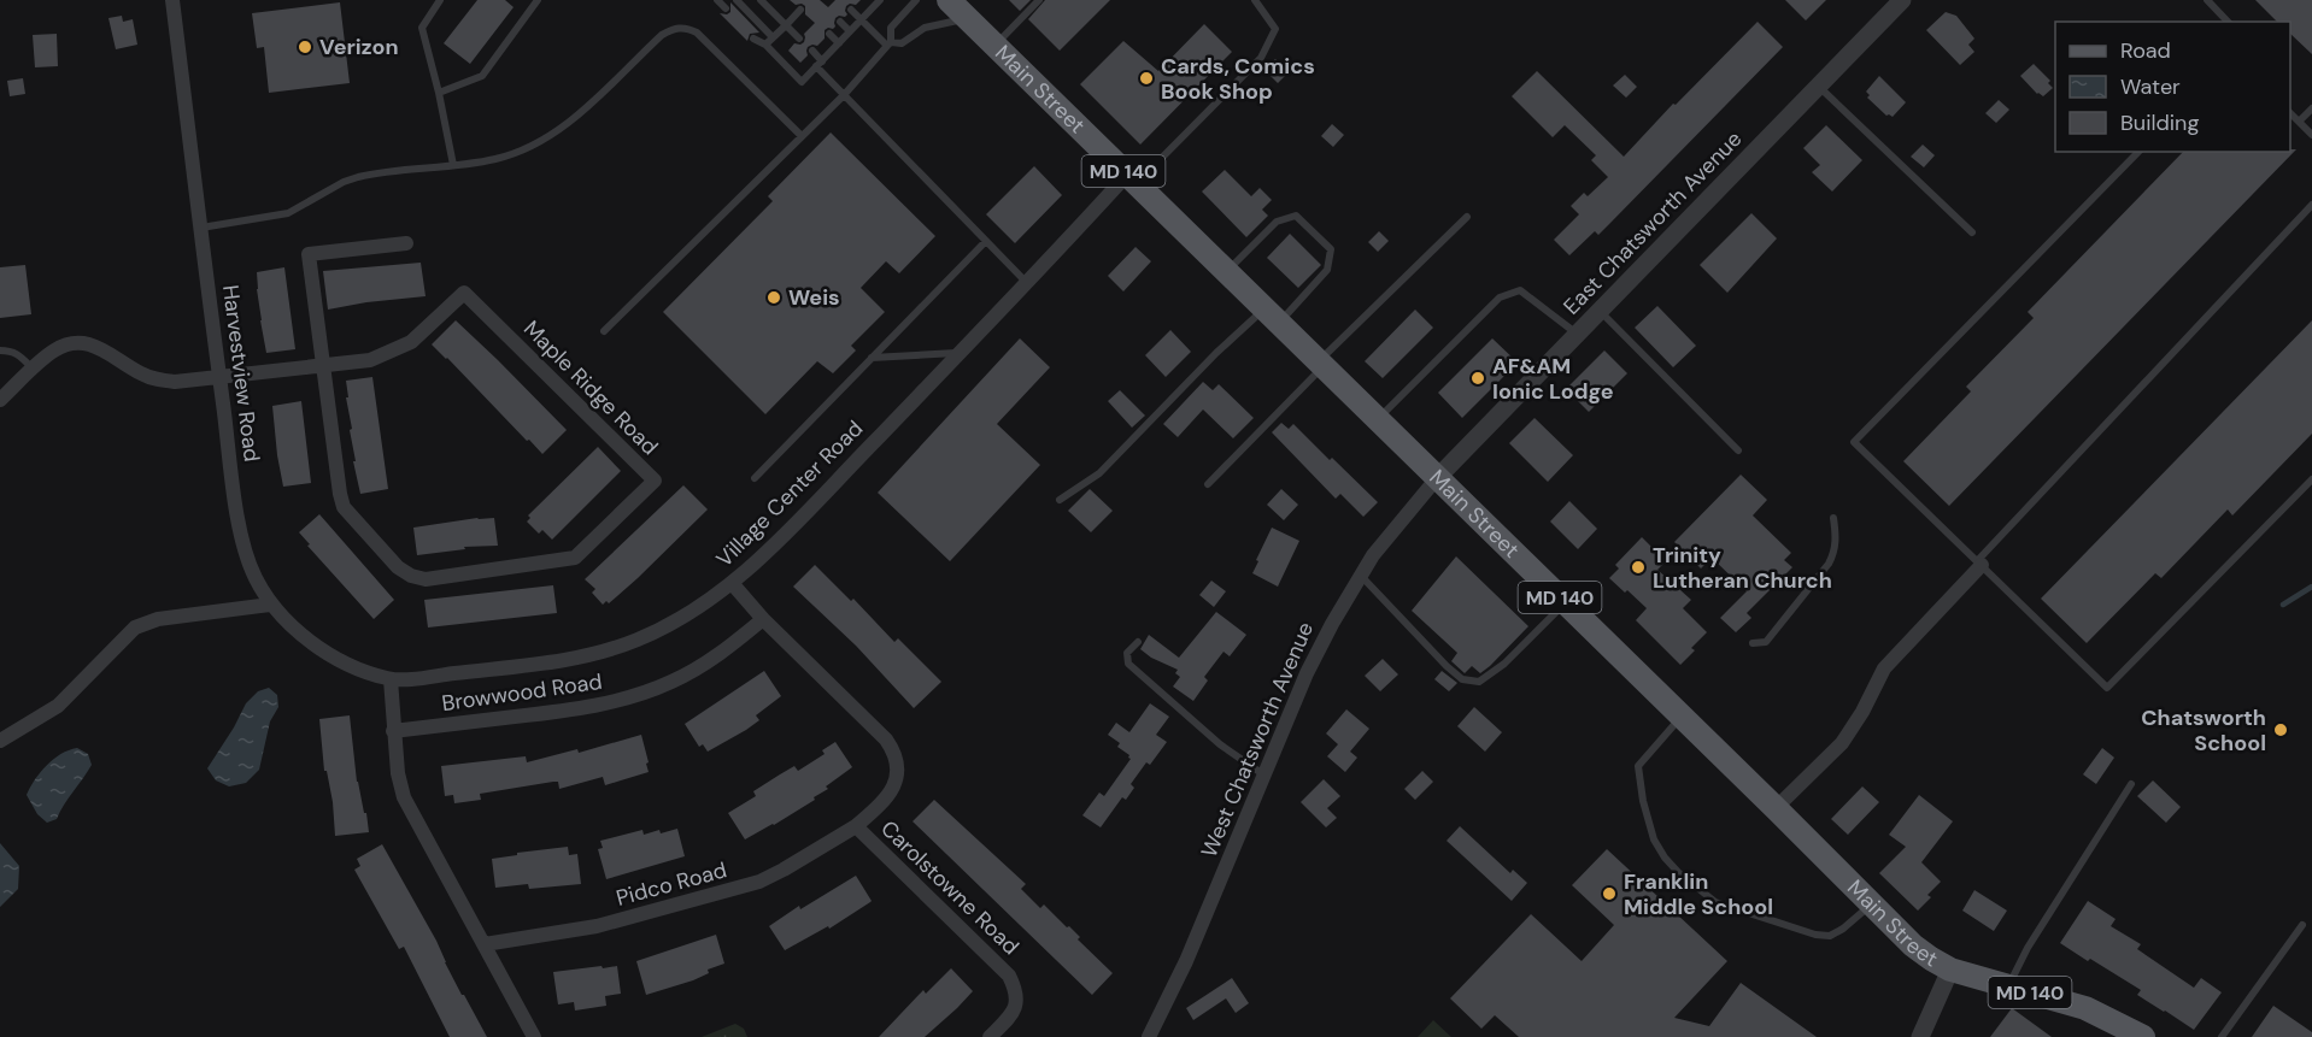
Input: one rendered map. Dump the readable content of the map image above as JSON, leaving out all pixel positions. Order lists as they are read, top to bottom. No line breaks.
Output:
{"streets":{"main road":["Main Street","MD 140"],"street":["East Chatsworth Avenue","Harvestview Road","Maple Ridge Road","Village Center Road","Browwood Road","West Chatsworth Avenue","Pidco Road","Carolstowne Road"]},"crossings":[["Main Street","East Chatsworth Avenue"],["Main Street","Village Center Road"],["Main Street","West Chatsworth Avenue"],["East Chatsworth Avenue","West Chatsworth Avenue"],["Harvestview Road","Maple Ridge Road"],["Harvestview Road","Village Center Road"],["Village Center Road","Carolstowne Road"],["Browwood Road","Carolstowne Road"],["Pidco Road","Carolstowne Road"]],"places":["Verizon","Cards, Comics Book Shop","Weis","AF&AM Ionic Lodge","Trinity Lutheran Church","Chatsworth School","Franklin Middle School"],"legend":["Road","Water","Building"]}
